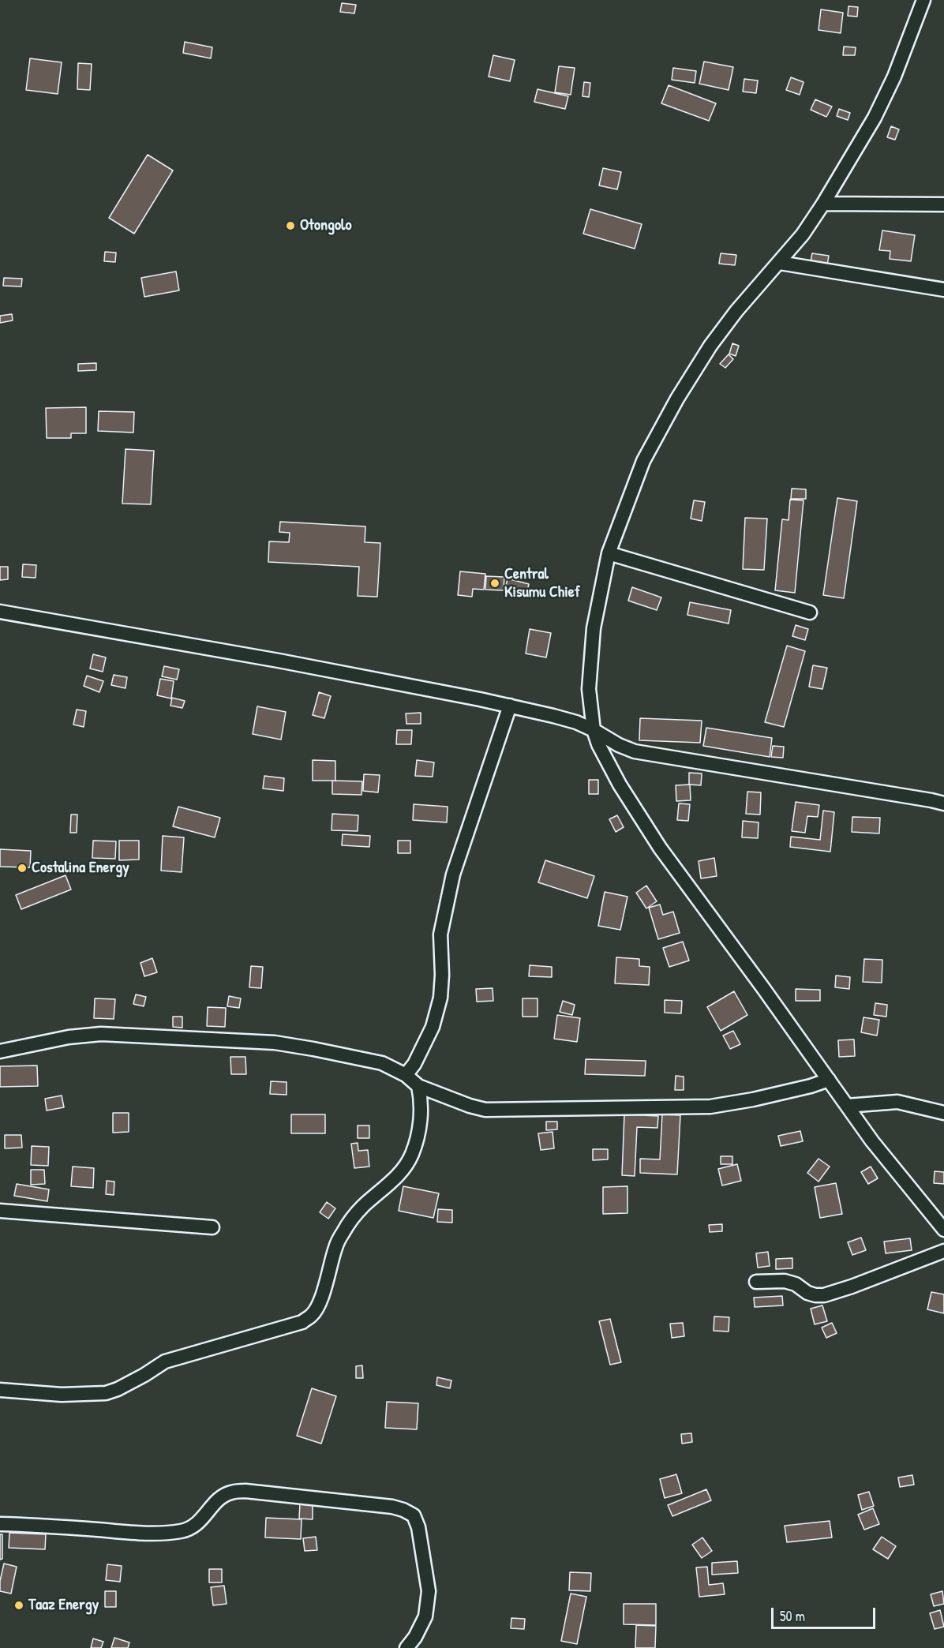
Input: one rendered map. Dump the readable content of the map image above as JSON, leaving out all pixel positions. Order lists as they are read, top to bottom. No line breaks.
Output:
{"places":["Otongolo","Central Kisumu Chief","Costalina Energy","Taaz Energy"],"scale_bar":"50 m"}
